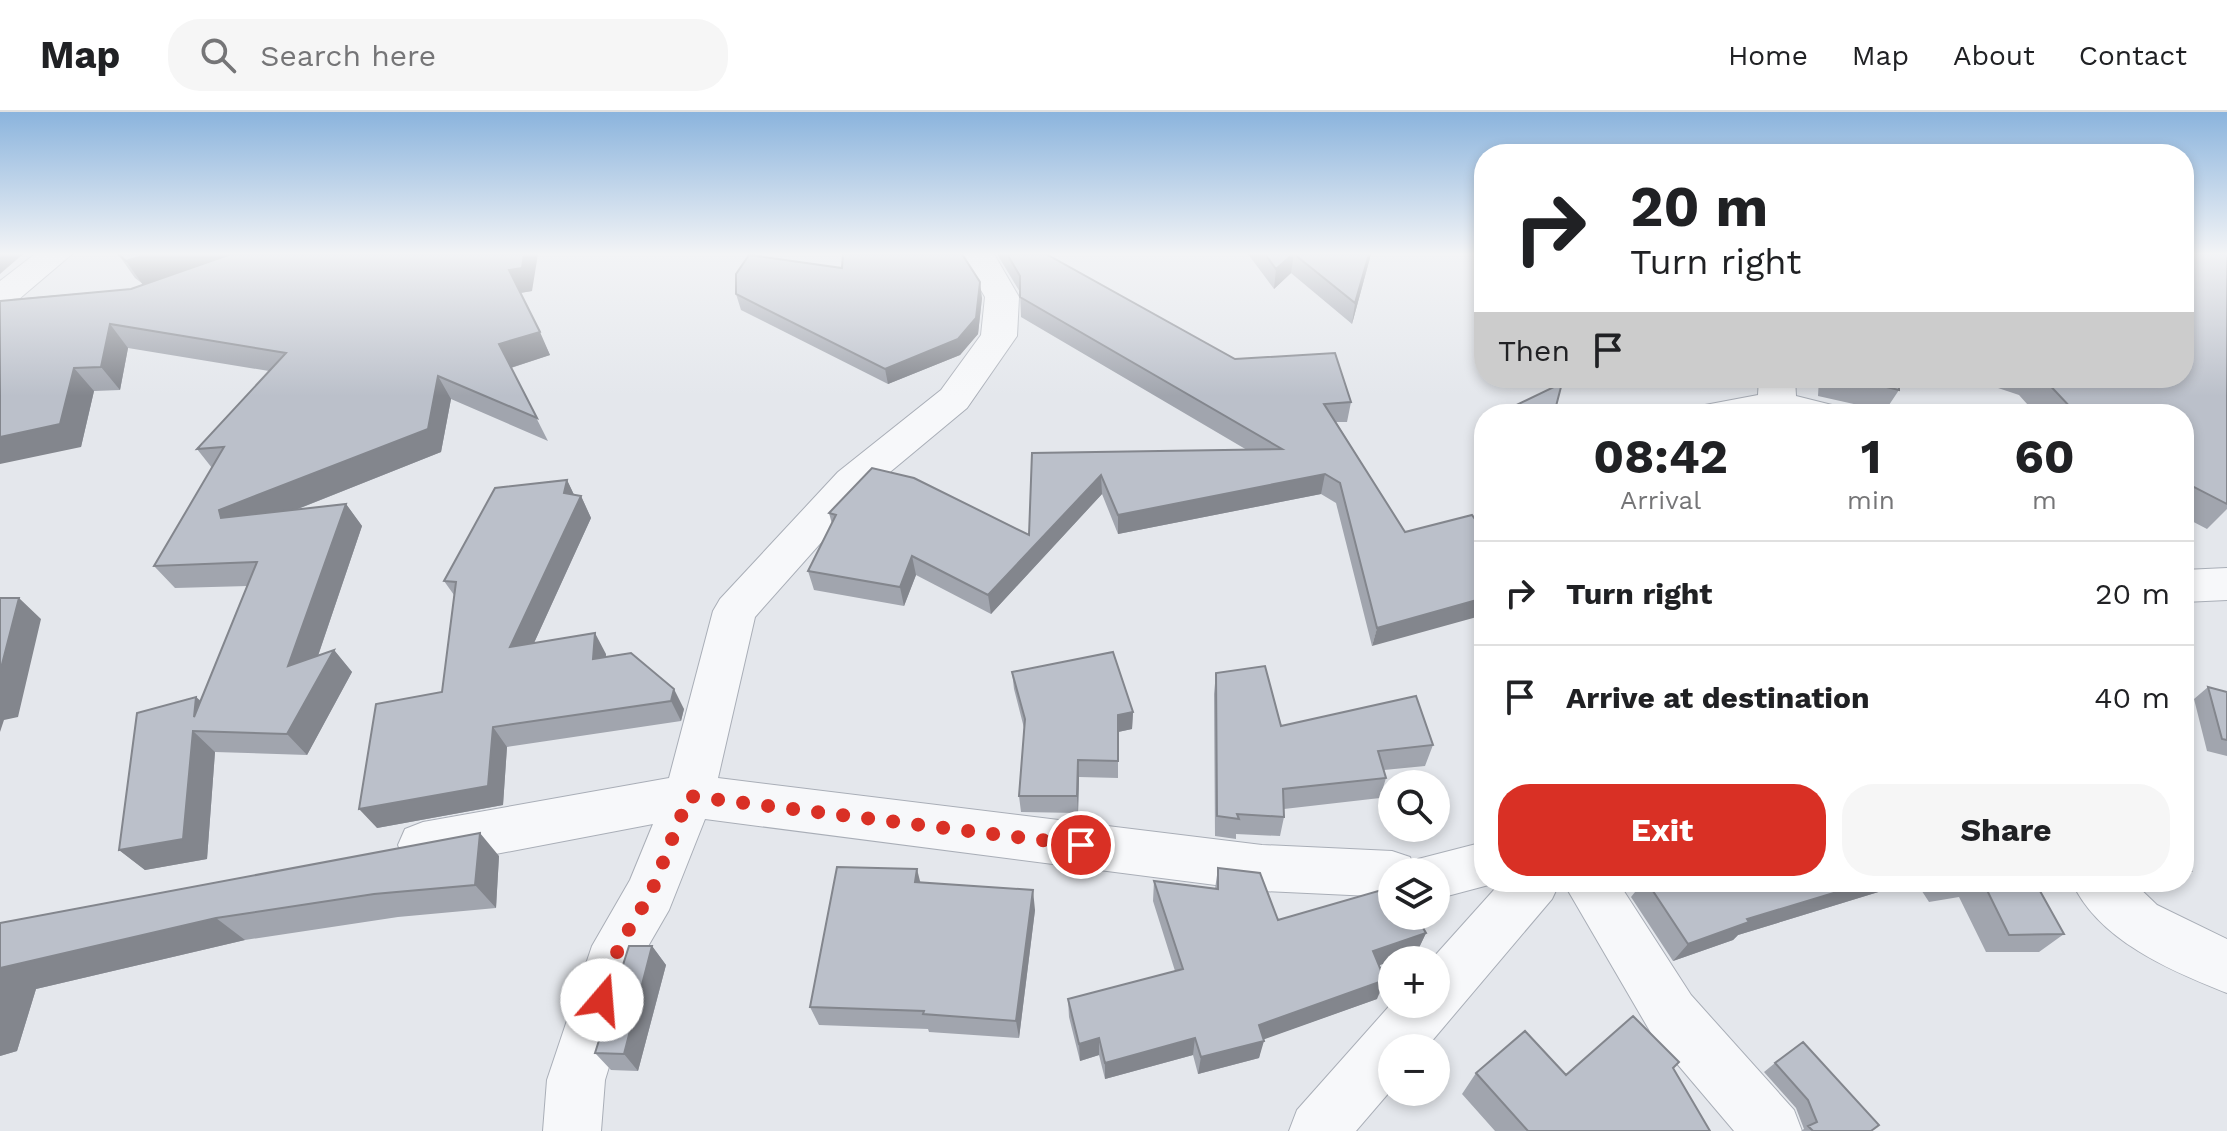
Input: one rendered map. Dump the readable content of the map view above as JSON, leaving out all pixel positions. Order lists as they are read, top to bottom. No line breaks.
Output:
{"page":{"header":"Map","search":"Search here","nav":["Home","Map","About","Contact"],"turn":["20 m","Turn right"],"then":"Then","eta":["08:42","Arrival","1","min","60","m"],"list":[{"name":"Turn right","value":"20 m"},{"name":"Arrive at destination","value":"40 m"}],"buttons":["Exit","Share"],"map_buttons":["+","−"]}}
